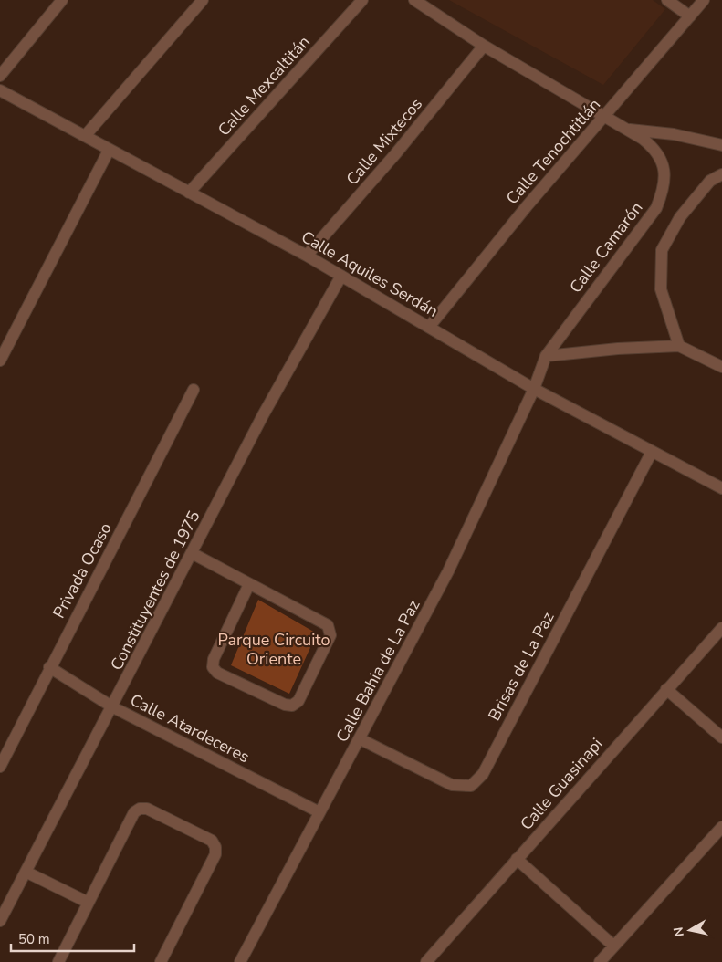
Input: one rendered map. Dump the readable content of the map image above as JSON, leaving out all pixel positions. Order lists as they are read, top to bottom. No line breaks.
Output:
{"streets":{"street":["Calle Mexcaltitán","Calle Mixtecos","Calle Tenochtitlán","Calle Camarón","Calle Aquiles Serdán","Privada Ocaso","Constituyentes de 1975","Brisas de La Paz","Calle Bahia de La Paz","Calle Atardeceres","Calle Guasinapi"]},"crossings":[["Calle Mexcaltitán","Calle Aquiles Serdán"],["Calle Mixtecos","Calle Camarón"],["Calle Mixtecos","Calle Aquiles Serdán"],["Calle Tenochtitlán","Calle Camarón"],["Calle Tenochtitlán","Calle Aquiles Serdán"],["Calle Camarón","Calle Aquiles Serdán"],["Calle Camarón","Calle Bahia de La Paz"],["Calle Aquiles Serdán","Constituyentes de 1975"],["Calle Aquiles Serdán","Brisas de La Paz"],["Calle Aquiles Serdán","Calle Bahia de La Paz"],["Privada Ocaso","Calle Atardeceres"],["Constituyentes de 1975","Calle Atardeceres"],["Brisas de La Paz","Calle Bahia de La Paz"],["Calle Bahia de La Paz","Calle Atardeceres"]],"parks":["Parque Circuito Oriente"],"scale_bar":"50 m","north":"left"}
